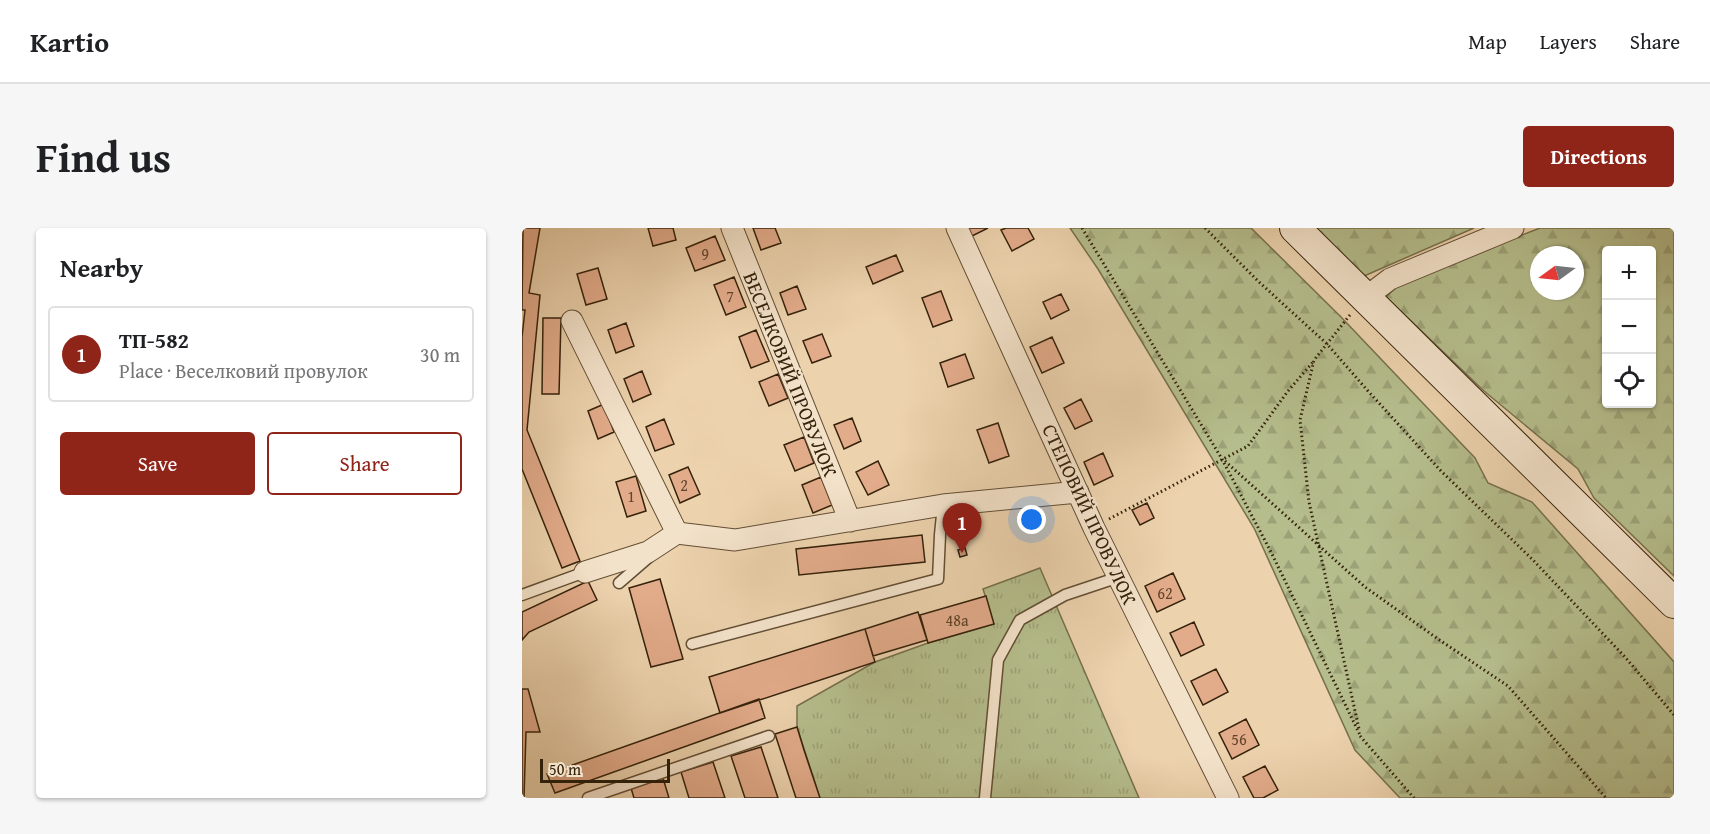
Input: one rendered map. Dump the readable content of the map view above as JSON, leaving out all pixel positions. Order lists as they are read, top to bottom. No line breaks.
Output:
{"streets":{"street":["ВЕСЕЛКОВИЙ ПРОВУЛОК","СТЕПОВИЙ ПРОВУЛОК"]},"house_numbers":["9","7","2","1","62","48а","56"],"scale_bar":"50 m","north":"left","page":{"header":"Kartio","nav":["Map","Layers","Share"],"title":"Find us","buttons":["Directions",["Save","Share"]],"heading":"Nearby","map_buttons":["+","−"],"list":[{"mark":"1","name":"ТП-582","note":"Place · Веселковий провулок","value":"30 m"}],"pins":"1","scale":"50 m"}}
